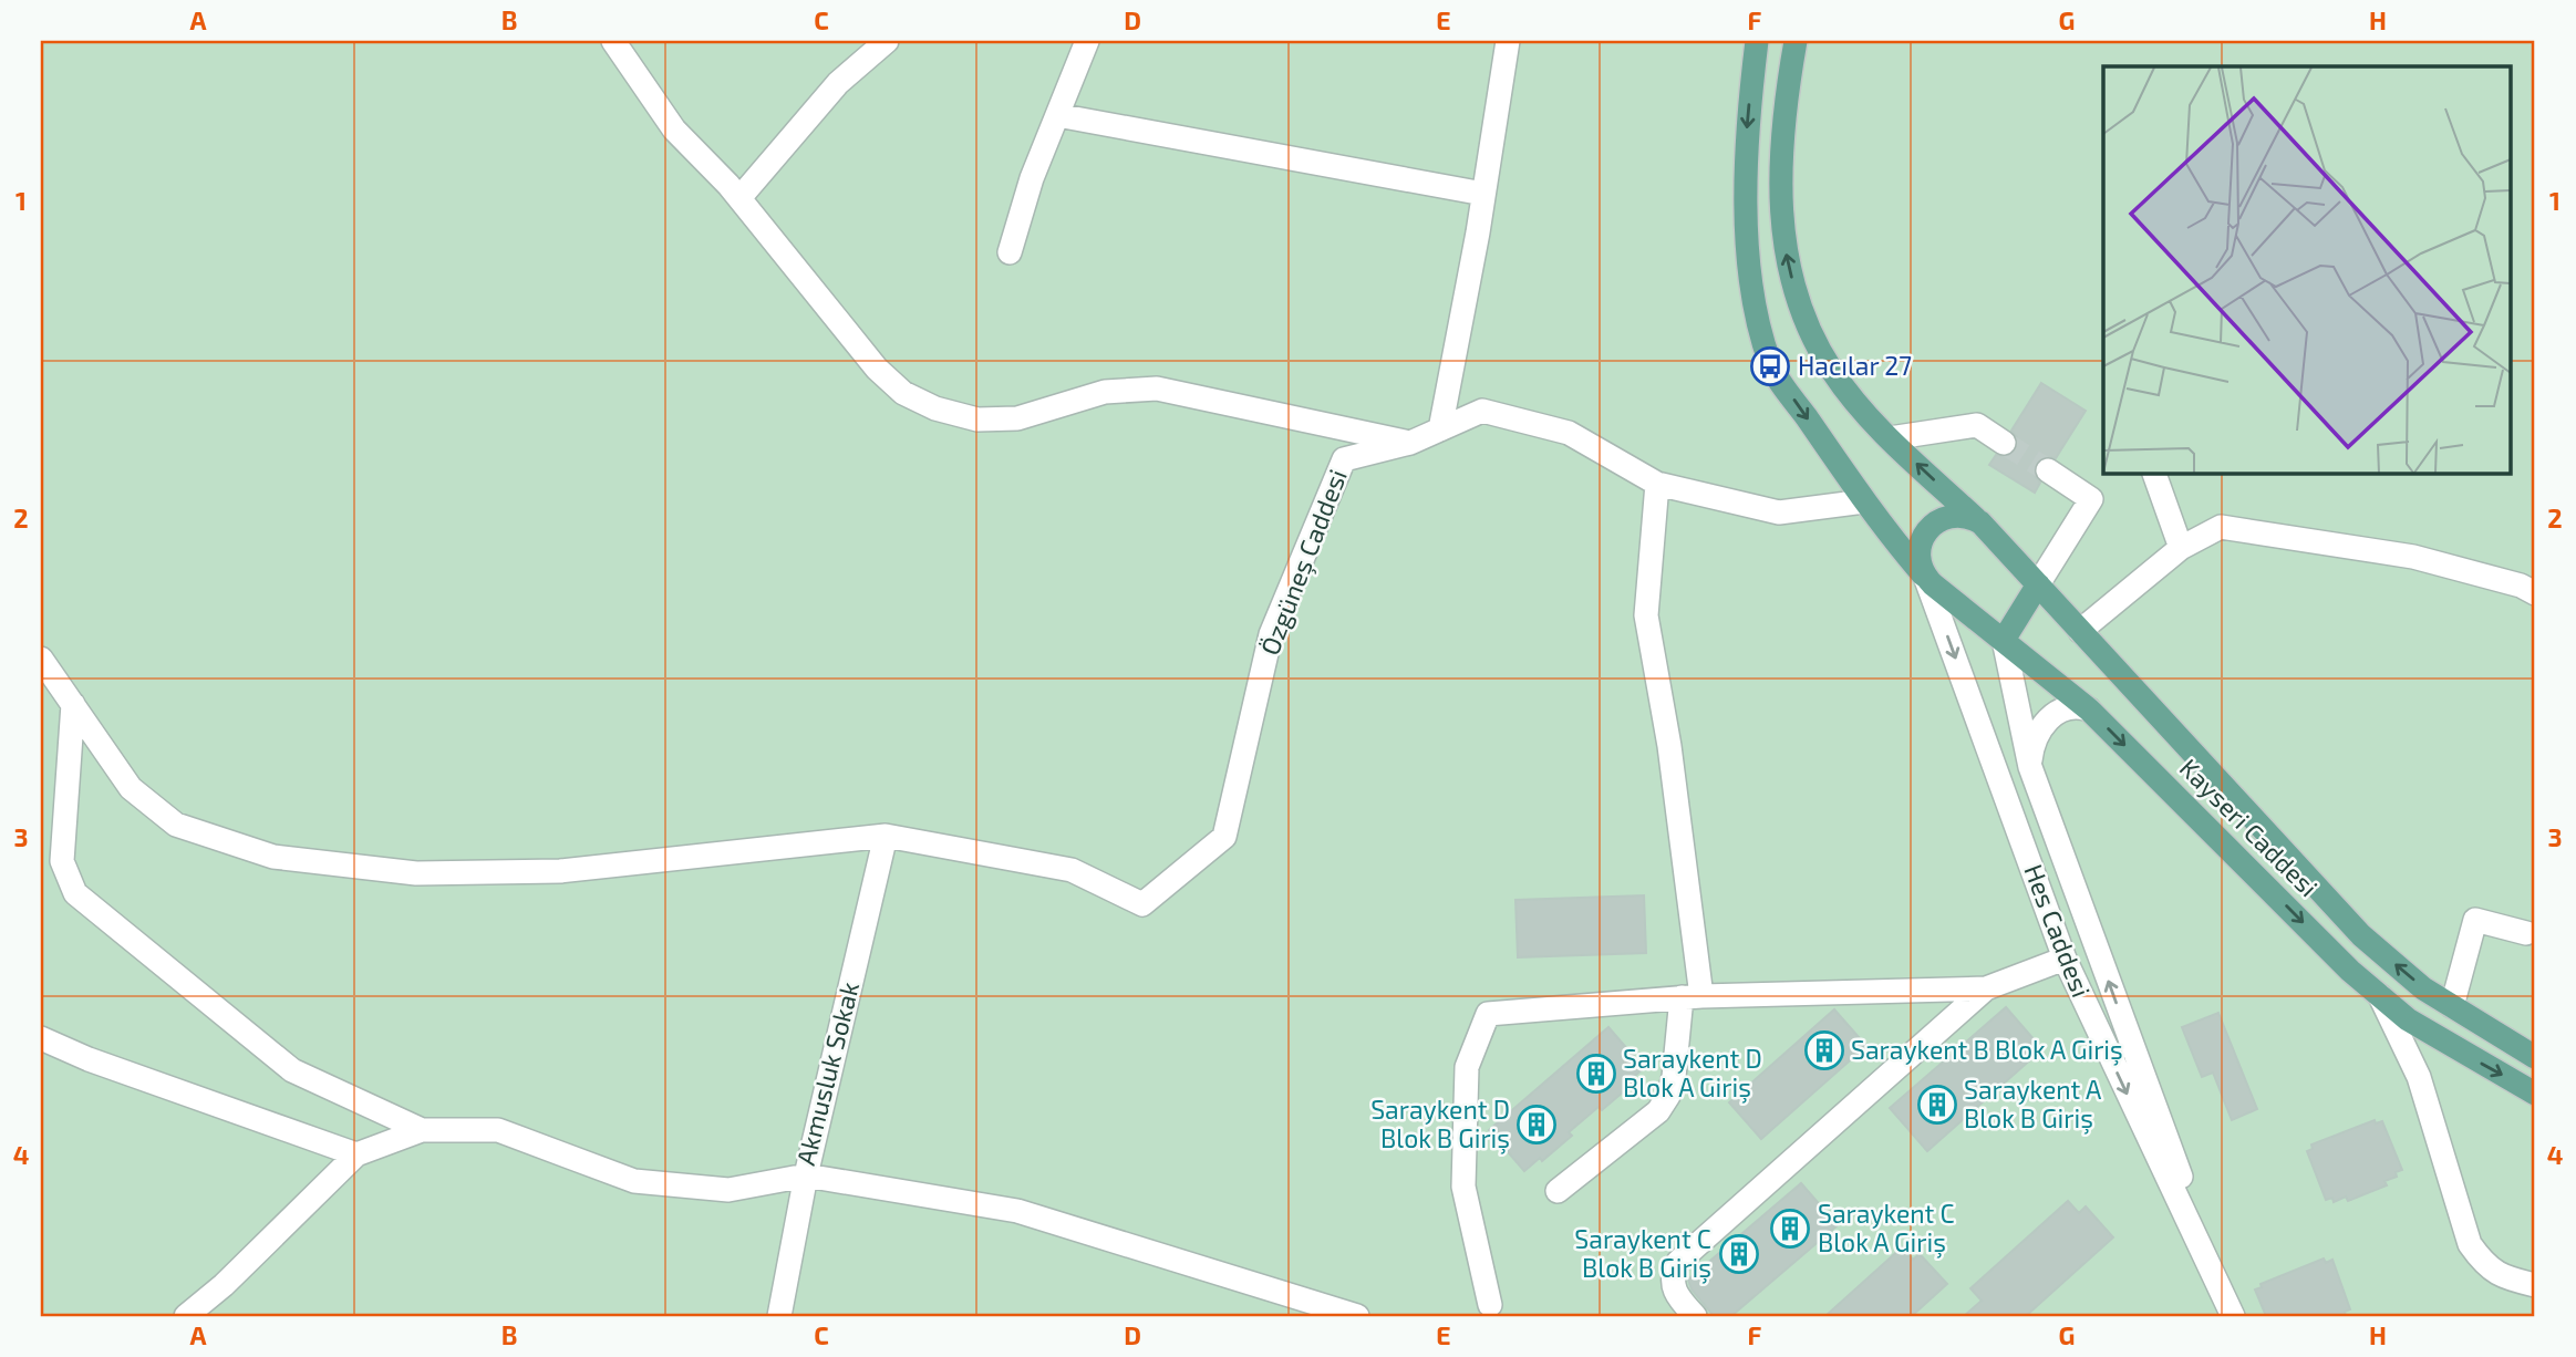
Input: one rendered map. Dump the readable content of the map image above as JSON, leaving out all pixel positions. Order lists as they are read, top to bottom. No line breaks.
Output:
{"streets":{"main road":["Kayseri Caddesi"],"street":["Özgüneş Caddesi","Hes Caddesi","Akmusluk Sokak"]},"crossings":[["Özgüneş Caddesi","Kayseri Caddesi"],["Özgüneş Caddesi","Akmusluk Sokak"],["Kayseri Caddesi","Hes Caddesi"]],"places":{"bus stop":["Hacılar 27"],"building":["Saraykent B Blok A Giriş","Saraykent D Blok A Giriş","Saraykent A Blok B Giriş","Saraykent D Blok B Giriş","Saraykent C Blok A Giriş","Saraykent C Blok B Giriş"]},"grid":{"columns":["A","B","C","D","E","F","G","H"],"rows":["1","2","3","4"]}}
